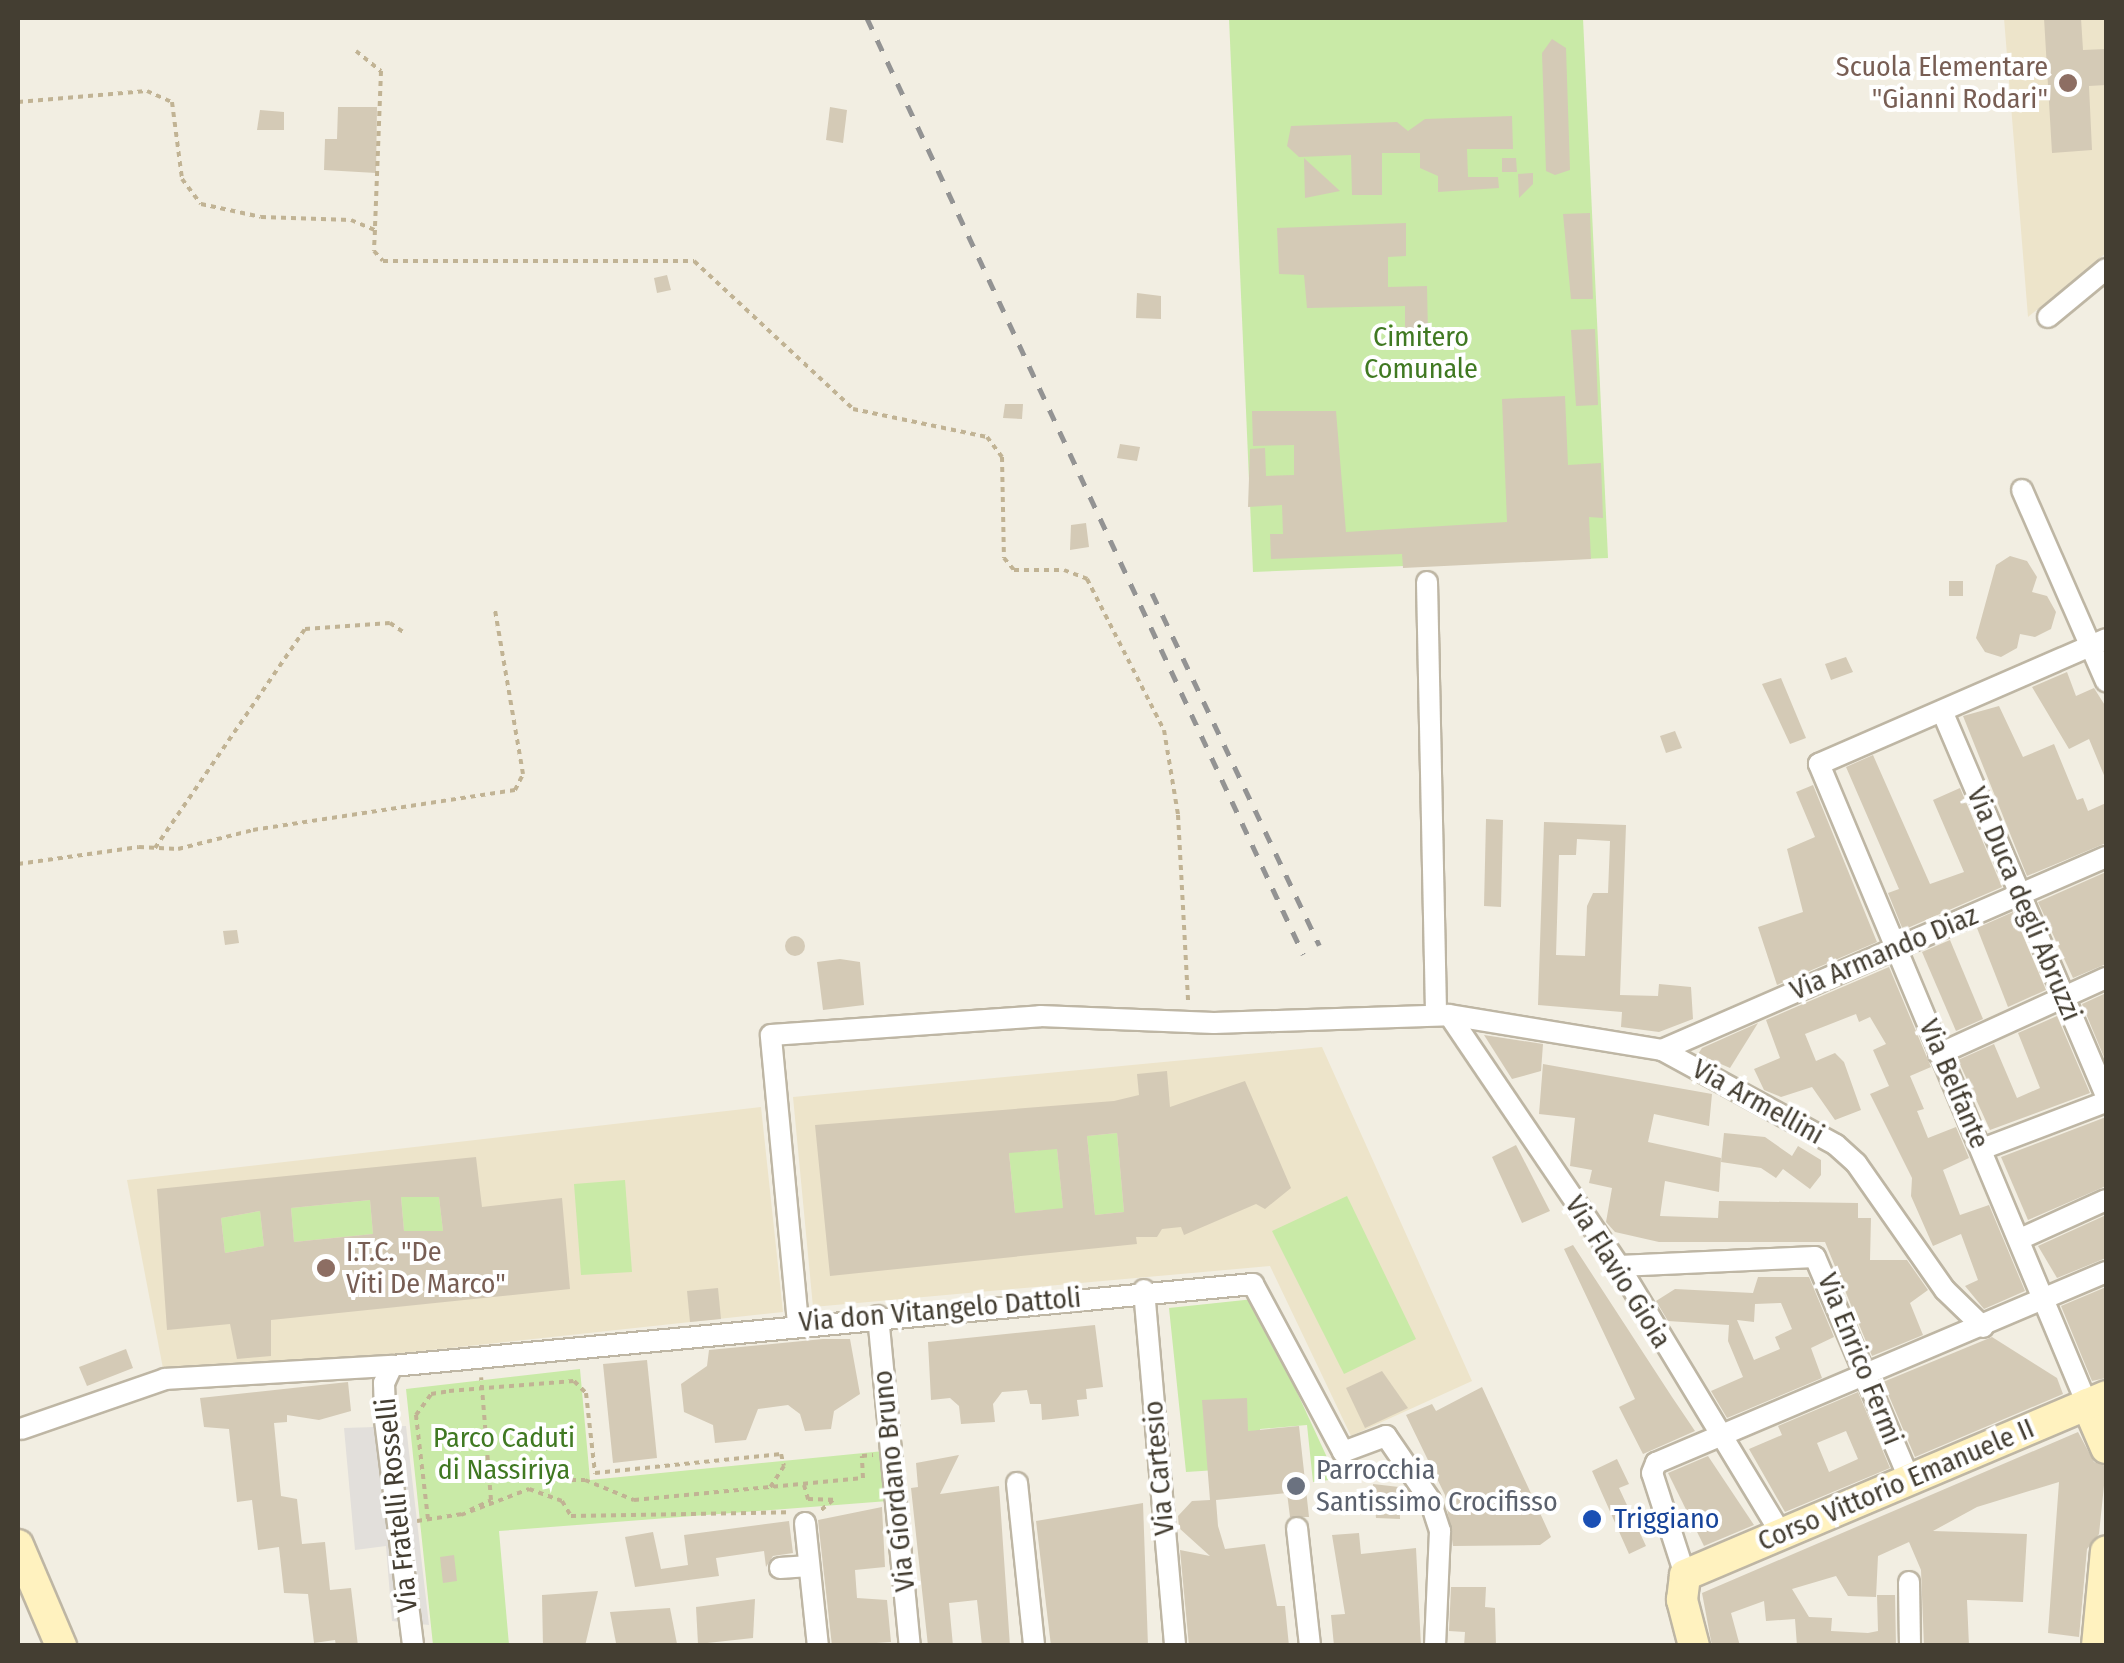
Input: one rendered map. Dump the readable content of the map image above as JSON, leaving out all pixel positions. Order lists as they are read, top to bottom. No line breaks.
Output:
{"streets":{"street":["Via Duca degli Abruzzi","Via Armando Diaz","Via Belfante","Via Armellini","Via Flavio Gioia","Via don Vitangelo Dattoli","Via Enrico Fermi","Via Cartesio","Via Giordano Bruno","Corso Vittorio Emanuele II","Via Fratelli Rosselli"]},"crossings":[["Via Duca degli Abruzzi","Via Armando Diaz"],["Via Duca degli Abruzzi","Via Belfante"],["Via Armando Diaz","Via Belfante"],["Via Armando Diaz","Via Armellini"],["Via Belfante","Corso Vittorio Emanuele II"],["Via Armellini","Via Flavio Gioia"],["Via Armellini","Via don Vitangelo Dattoli"],["Via Flavio Gioia","Via Enrico Fermi"],["Via Flavio Gioia","Corso Vittorio Emanuele II"],["Via don Vitangelo Dattoli","Via Cartesio"],["Via don Vitangelo Dattoli","Via Giordano Bruno"],["Via don Vitangelo Dattoli","Via Fratelli Rosselli"],["Via Enrico Fermi","Corso Vittorio Emanuele II"]],"parks":["Cimitero Comunale","Parco Caduti di Nassiriya"],"places":["Scuola Elementare \"Gianni Rodari\"","I.T.C. \"De Viti De Marco\"","Parrocchia Santissimo Crocifisso","Triggiano"]}
